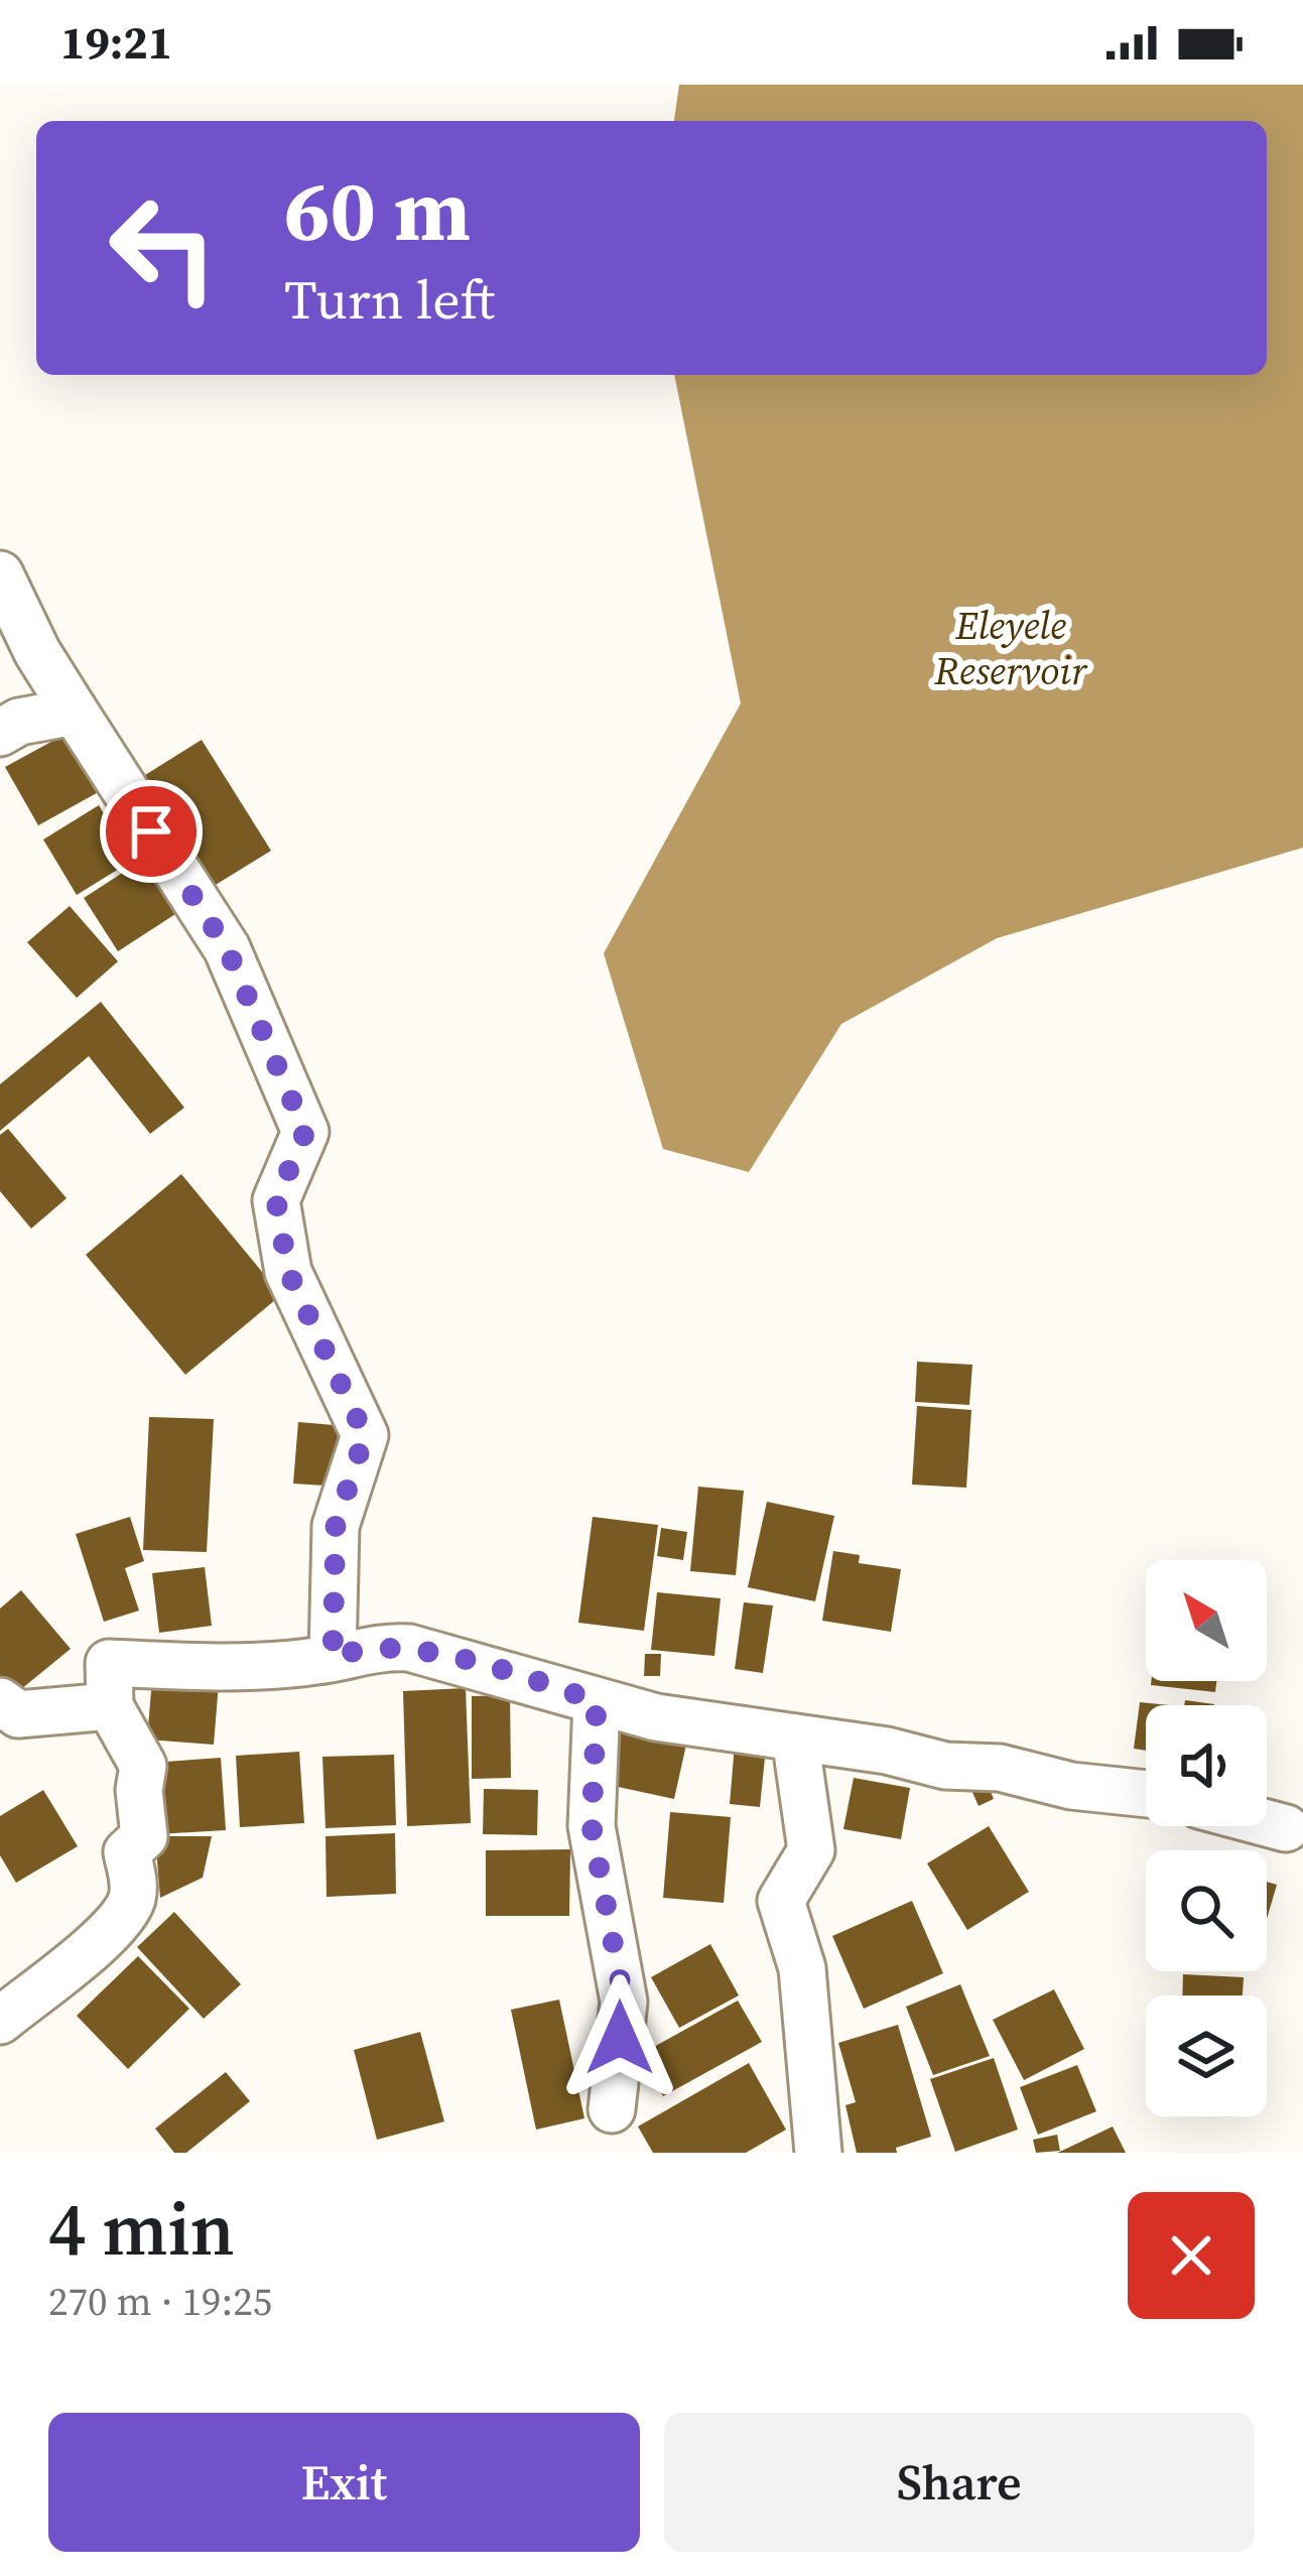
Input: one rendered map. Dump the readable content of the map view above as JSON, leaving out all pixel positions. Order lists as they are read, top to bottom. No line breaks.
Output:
{"water":["Eleyele Reservoir"],"north":"top left","page":{"status":"19:21","turn":["60 m","Turn left"],"heading":["4 min","270 m · 19:25"],"buttons":["Exit","Share"]}}
